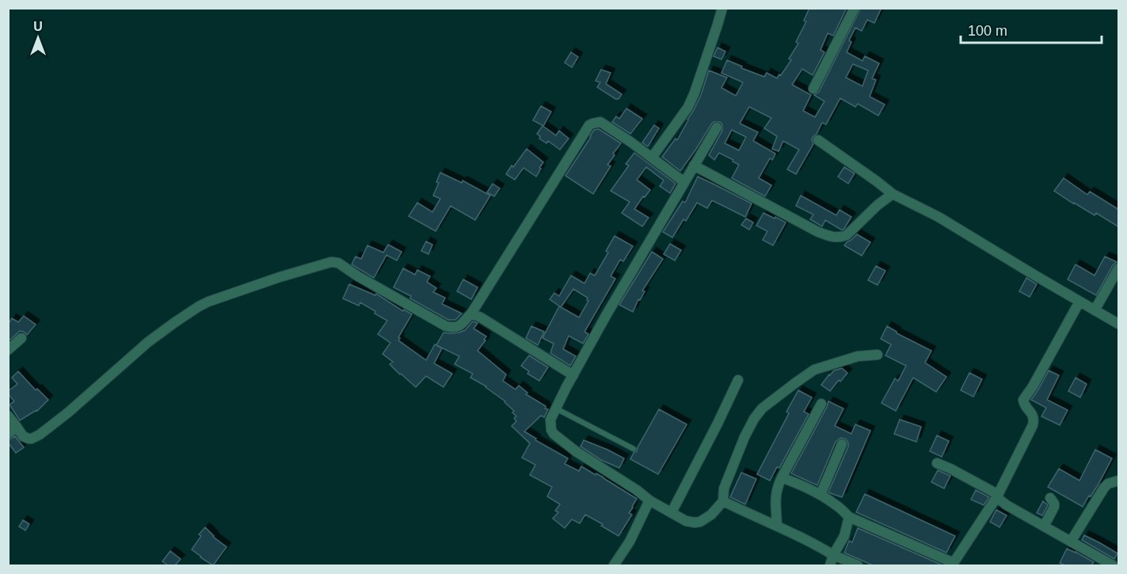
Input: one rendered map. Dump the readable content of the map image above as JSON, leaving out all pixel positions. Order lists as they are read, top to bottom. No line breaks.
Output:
{"scale_bar":"100 m","north":"top"}
